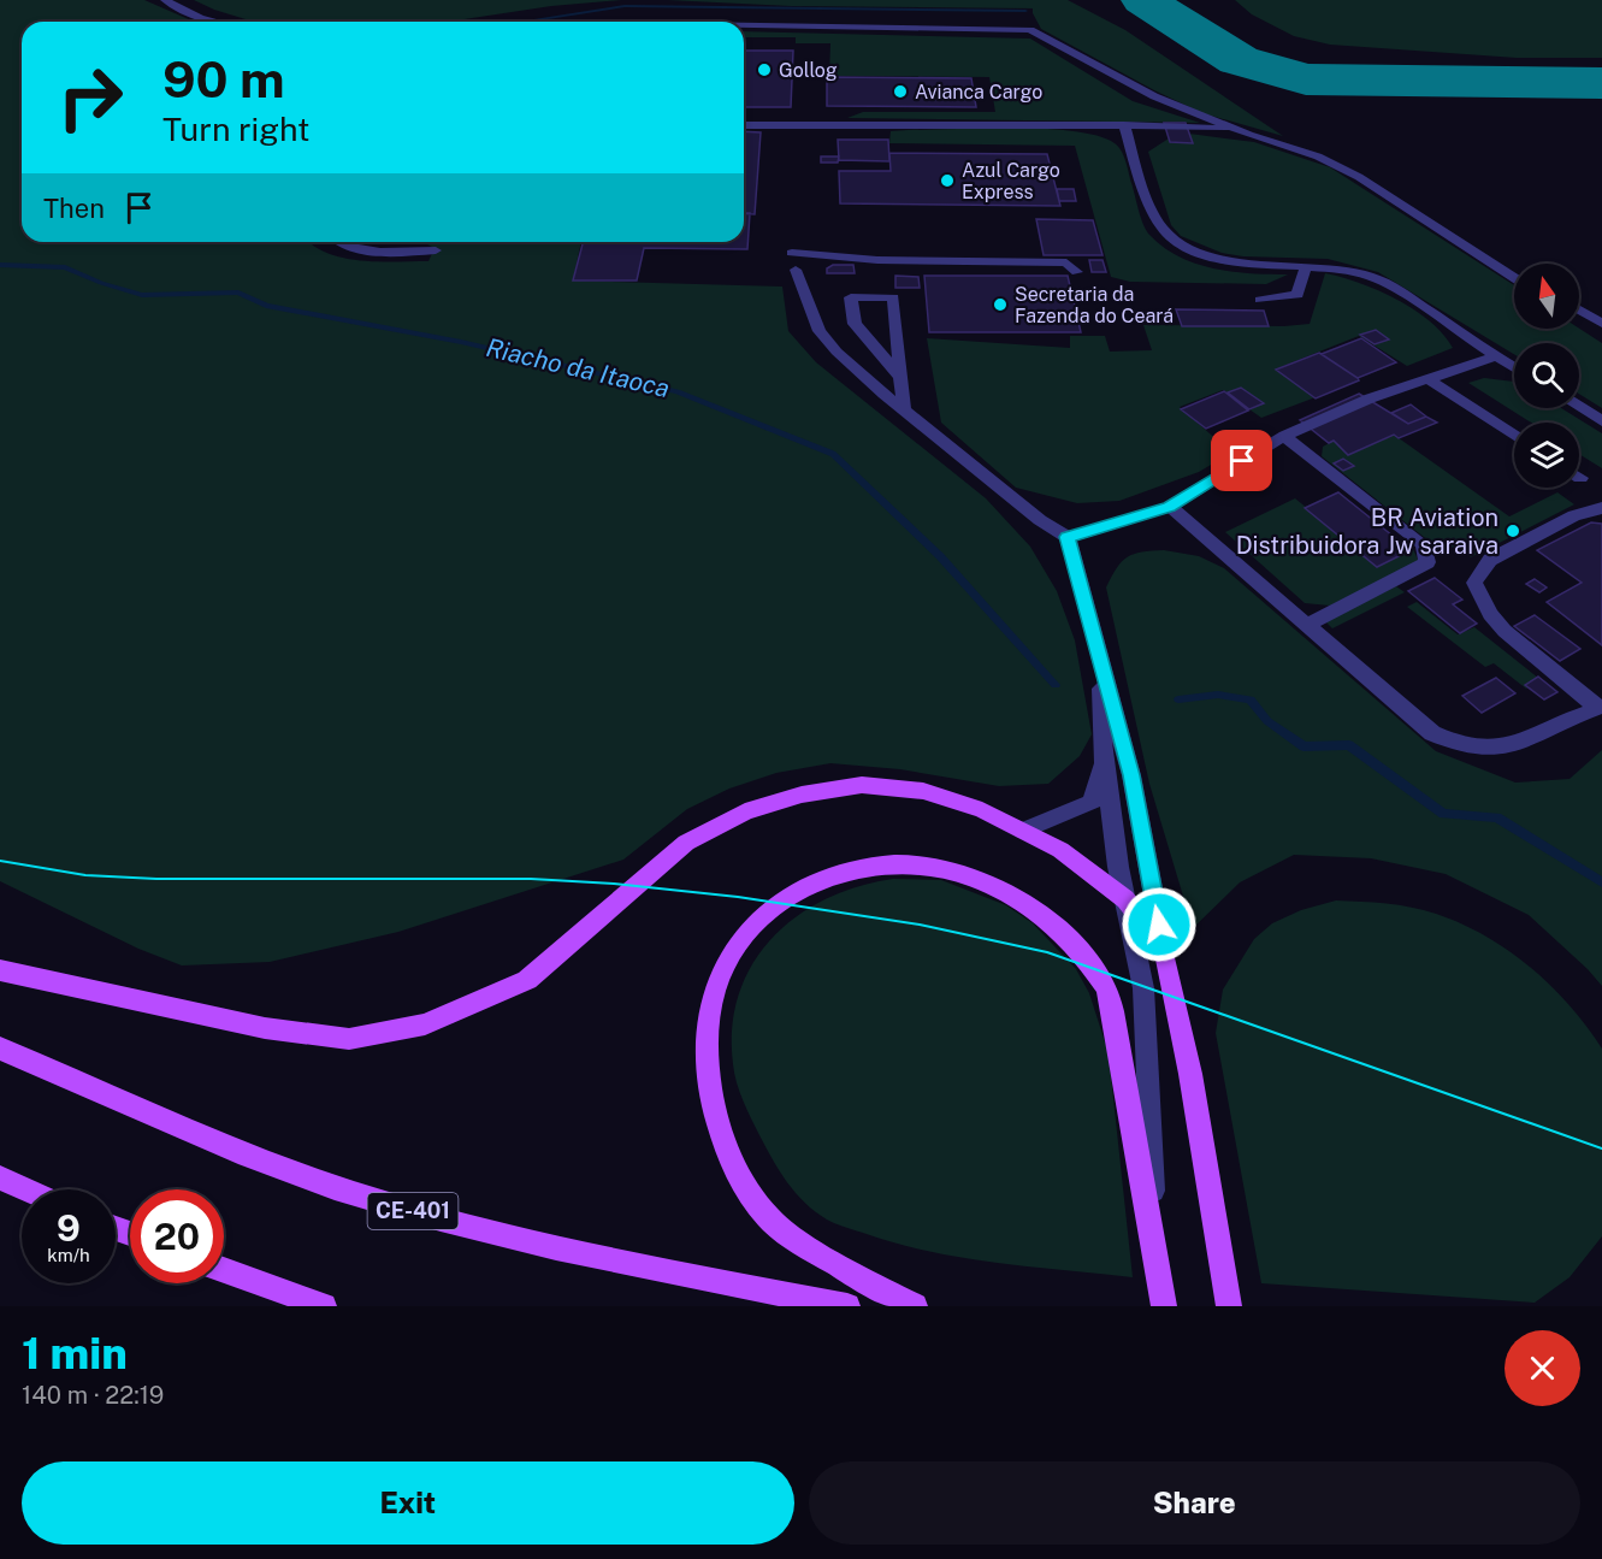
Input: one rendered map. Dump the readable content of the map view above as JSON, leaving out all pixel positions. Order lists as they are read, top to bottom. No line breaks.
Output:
{"streets":{"main road":["CE-401"]},"water":["Riacho da Itaoca"],"places":["Gollog","Avianca Cargo","Azul Cargo Express","Secretaria da Fazenda do Ceará","BR Aviation Distribuidora Jw saraiva"],"north":"top","page":{"turn":["90 m","Turn right"],"then":"Then","speed":"9 km/h","limit":"20","heading":["1 min","140 m · 22:19"],"buttons":["Exit","Share"]}}
